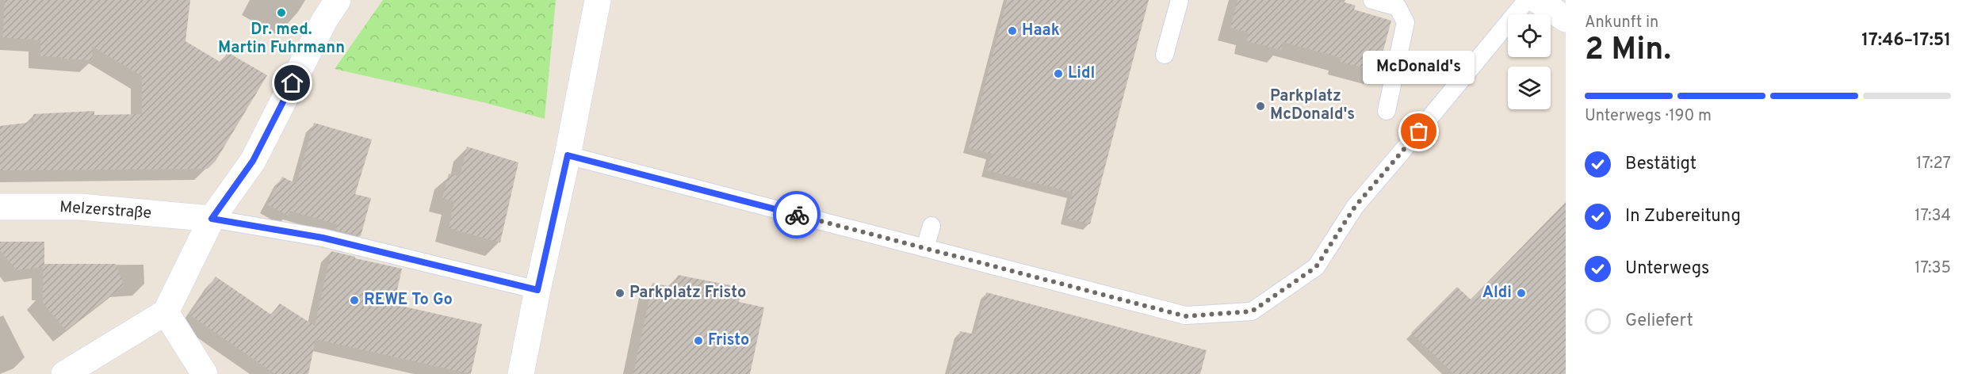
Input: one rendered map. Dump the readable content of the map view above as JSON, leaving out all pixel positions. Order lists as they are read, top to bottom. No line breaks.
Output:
{"streets":{"street":["Melzerstraße"]},"places":["Dr. med. Martin Fuhrmann","Haak","Lidl","Parkplatz McDonald's","McDonald's","Parkplatz Fristo","Aldi","REWE To Go","Fristo"],"page":{"heading":["2 Min.","Ankunft in","17:46–17:51"],"bubble":"McDonald's","bar":"Unterwegs · 190 m","list":[["Bestätigt","17:27"],["In Zubereitung","17:34"],["Unterwegs","17:35"],"Geliefert"]}}
